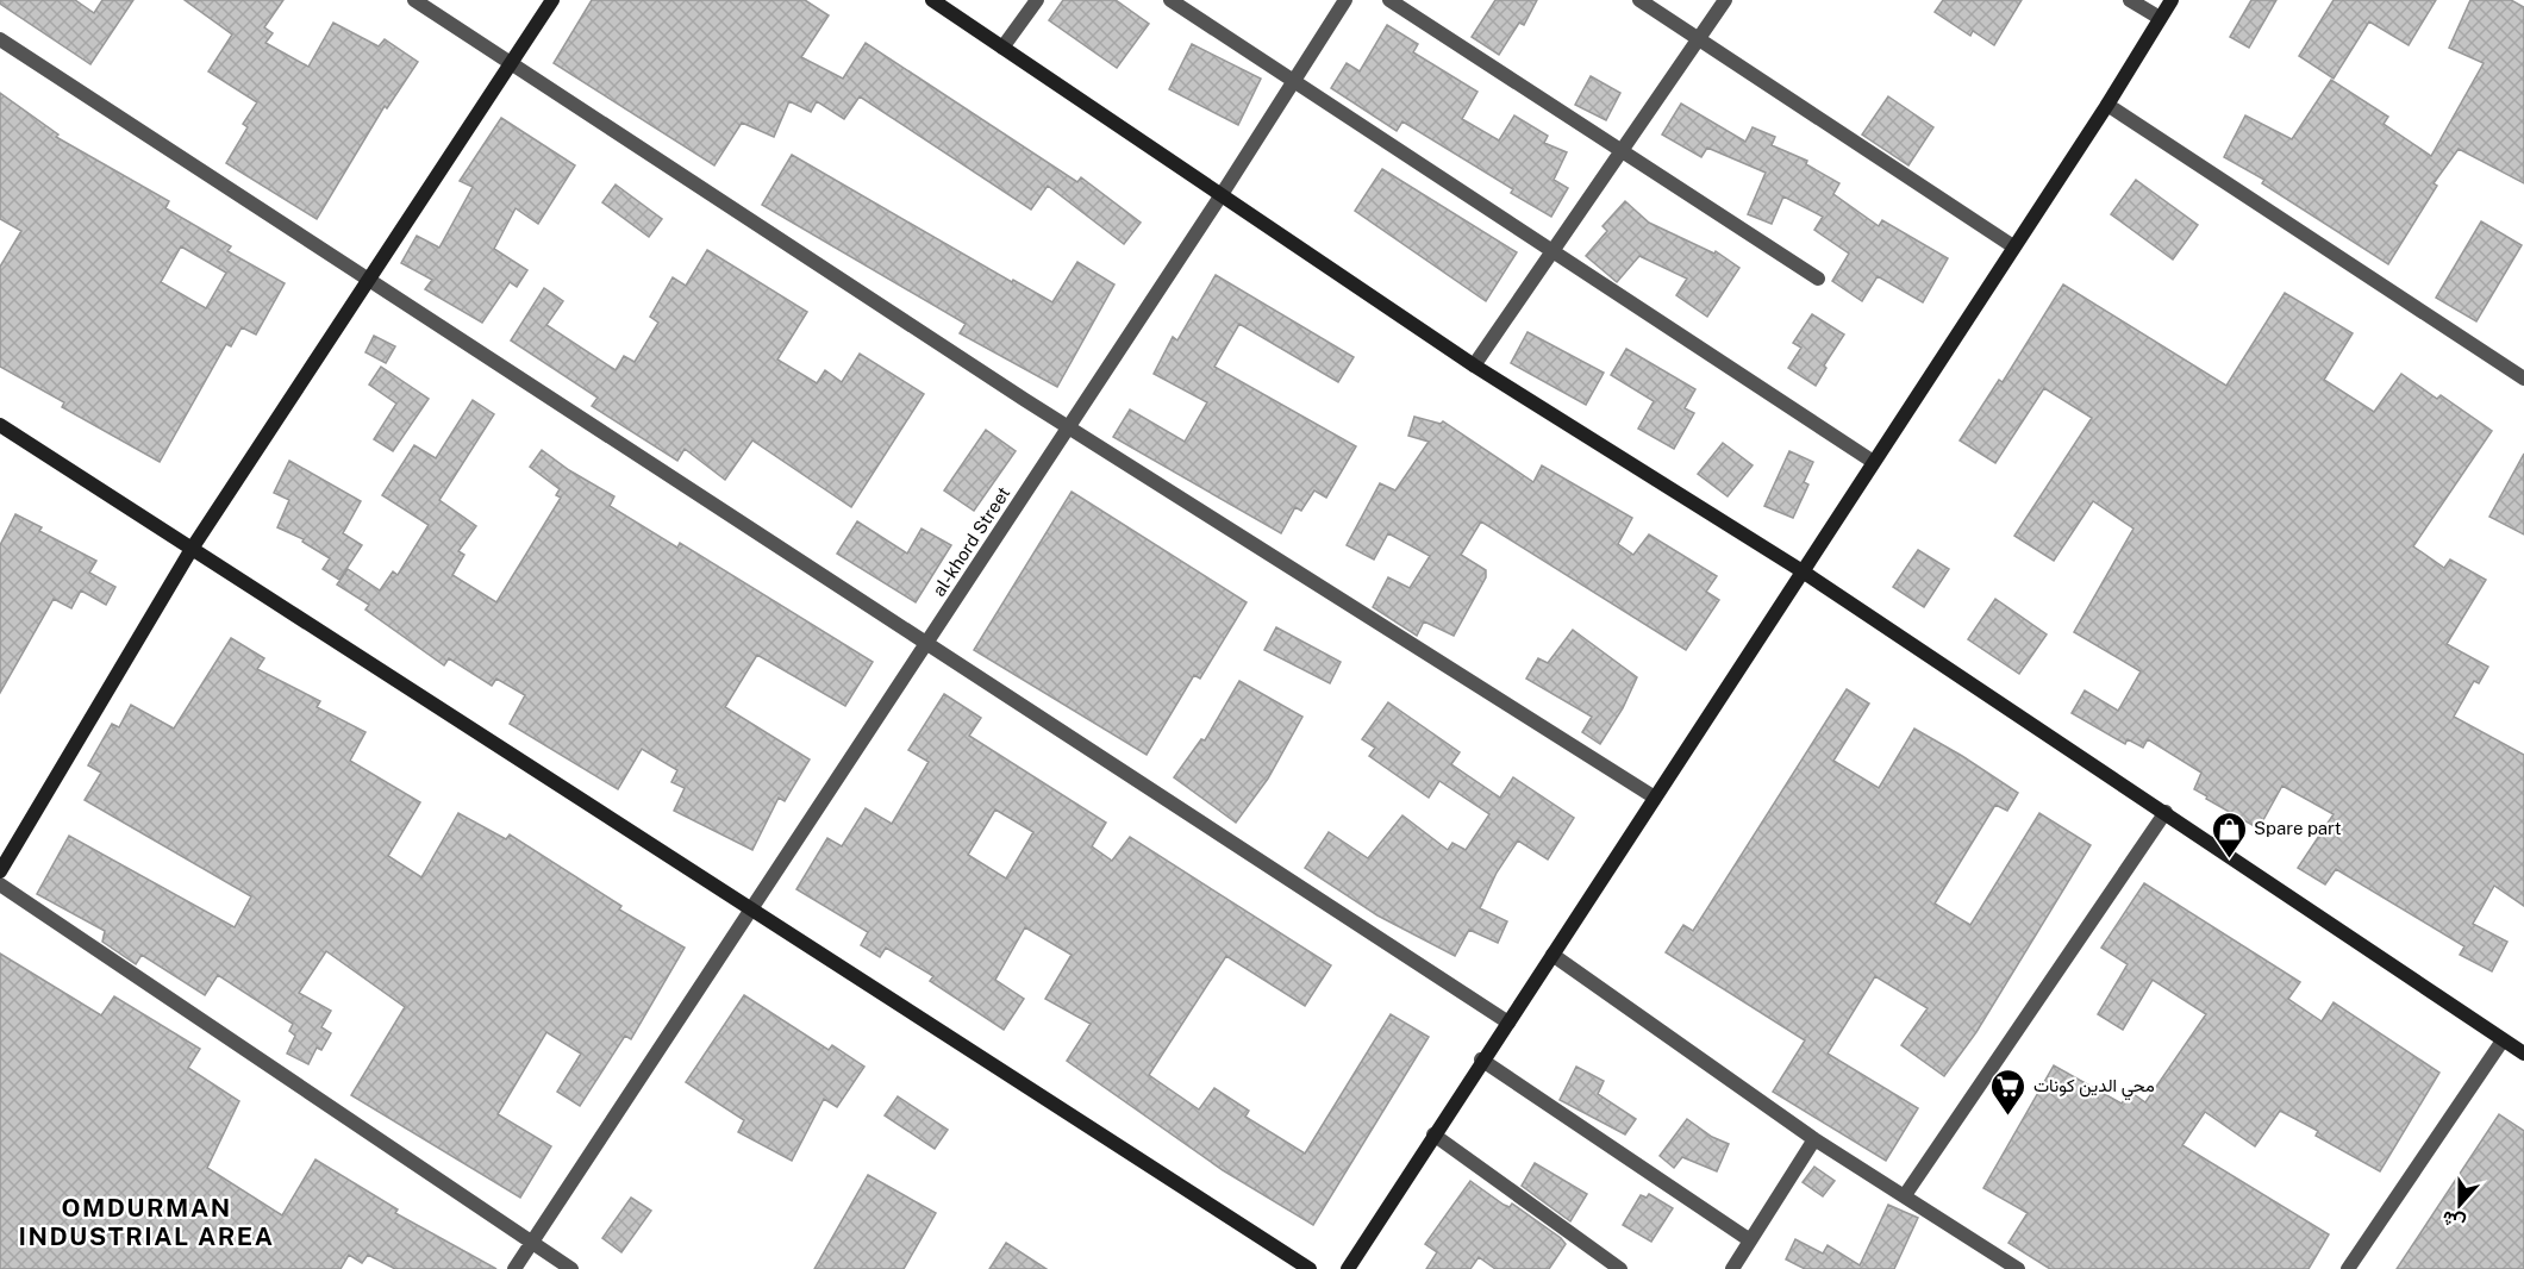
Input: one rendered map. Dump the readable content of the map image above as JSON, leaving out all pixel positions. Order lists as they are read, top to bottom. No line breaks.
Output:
{"streets":{"lane":["al-khord Street"]},"districts":["OMDURMAN INDUSTRIAL AREA"],"places":{"shop":["Spare part"],"supermarket":["محي الدين كونات"]},"north":"bottom"}
